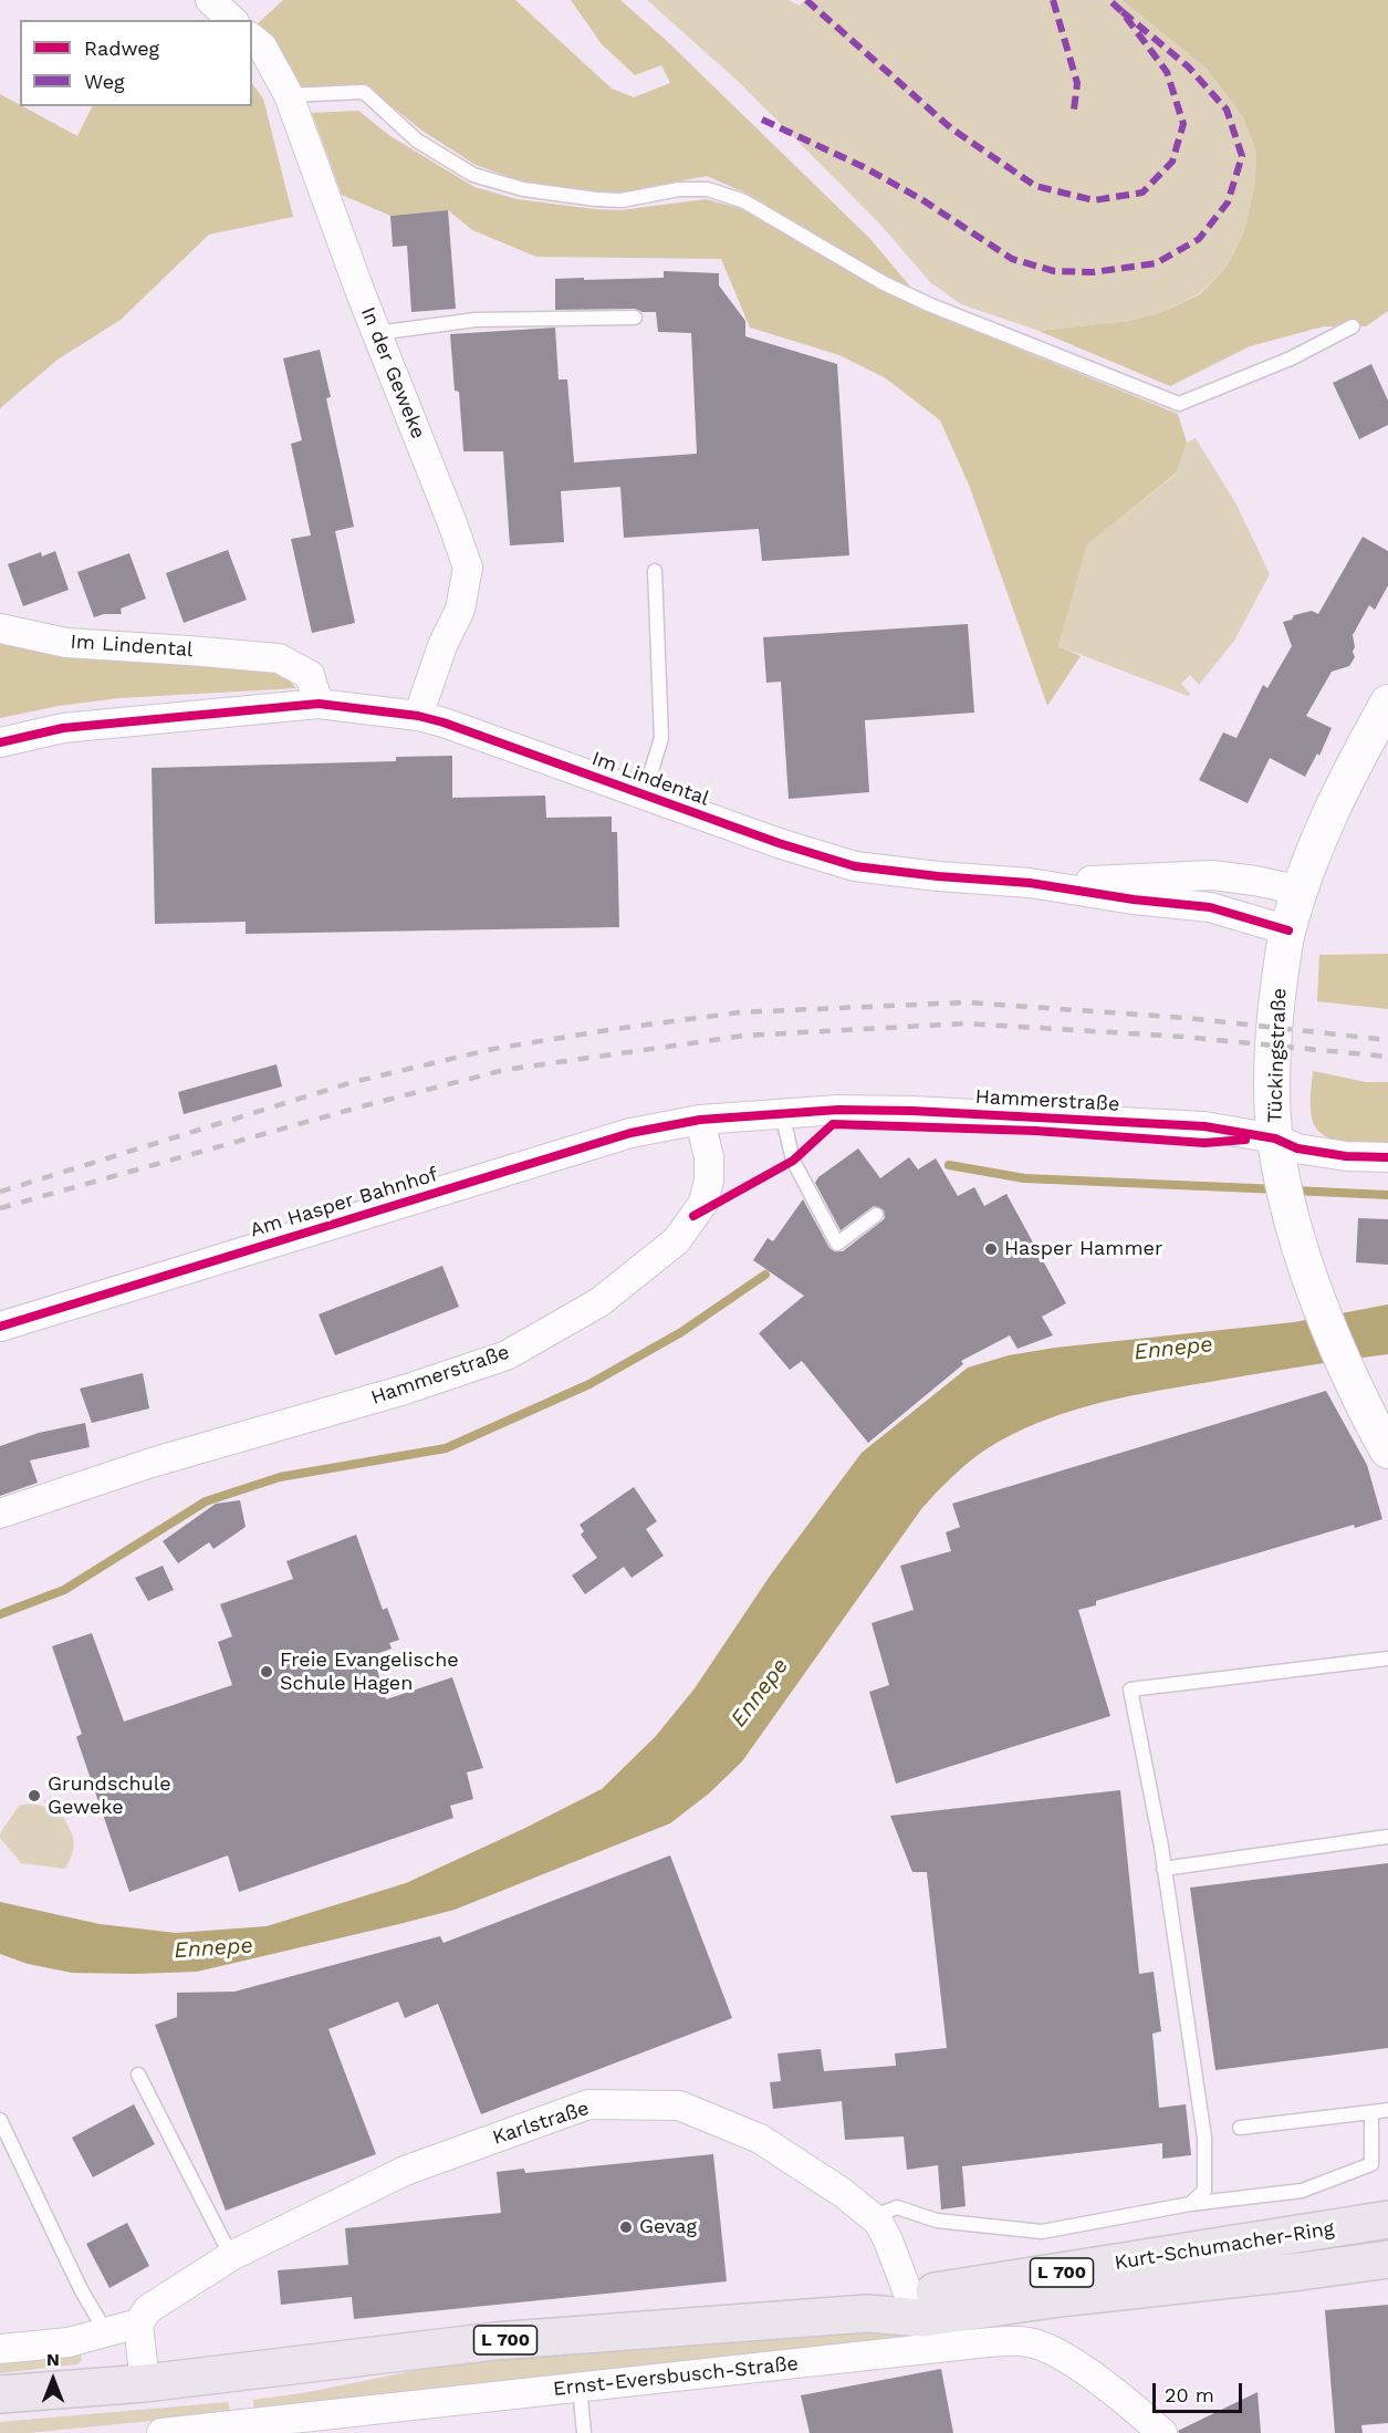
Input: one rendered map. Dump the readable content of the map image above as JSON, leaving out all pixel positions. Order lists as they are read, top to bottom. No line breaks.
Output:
{"streets":{"main road":["Kurt-Schumacher-Ring","L 700"],"street":["In der Geweke","Im Lindental","Tückingstraße","Hammerstraße","Am Hasper Bahnhof","Karlstraße","Ernst-Eversbusch-Straße"]},"crossings":[["In der Geweke","Im Lindental"],["Im Lindental","Tückingstraße"],["Tückingstraße","Hammerstraße"],["Hammerstraße","Am Hasper Bahnhof"],["Karlstraße","Kurt-Schumacher-Ring"],["Kurt-Schumacher-Ring","L 700"]],"water":["Ennepe"],"places":["Hasper Hammer","Freie Evangelische Schule Hagen","Grundschule Geweke","Gevag"],"legend":["Radweg","Weg"],"scale_bar":"20 m","north":"top"}
